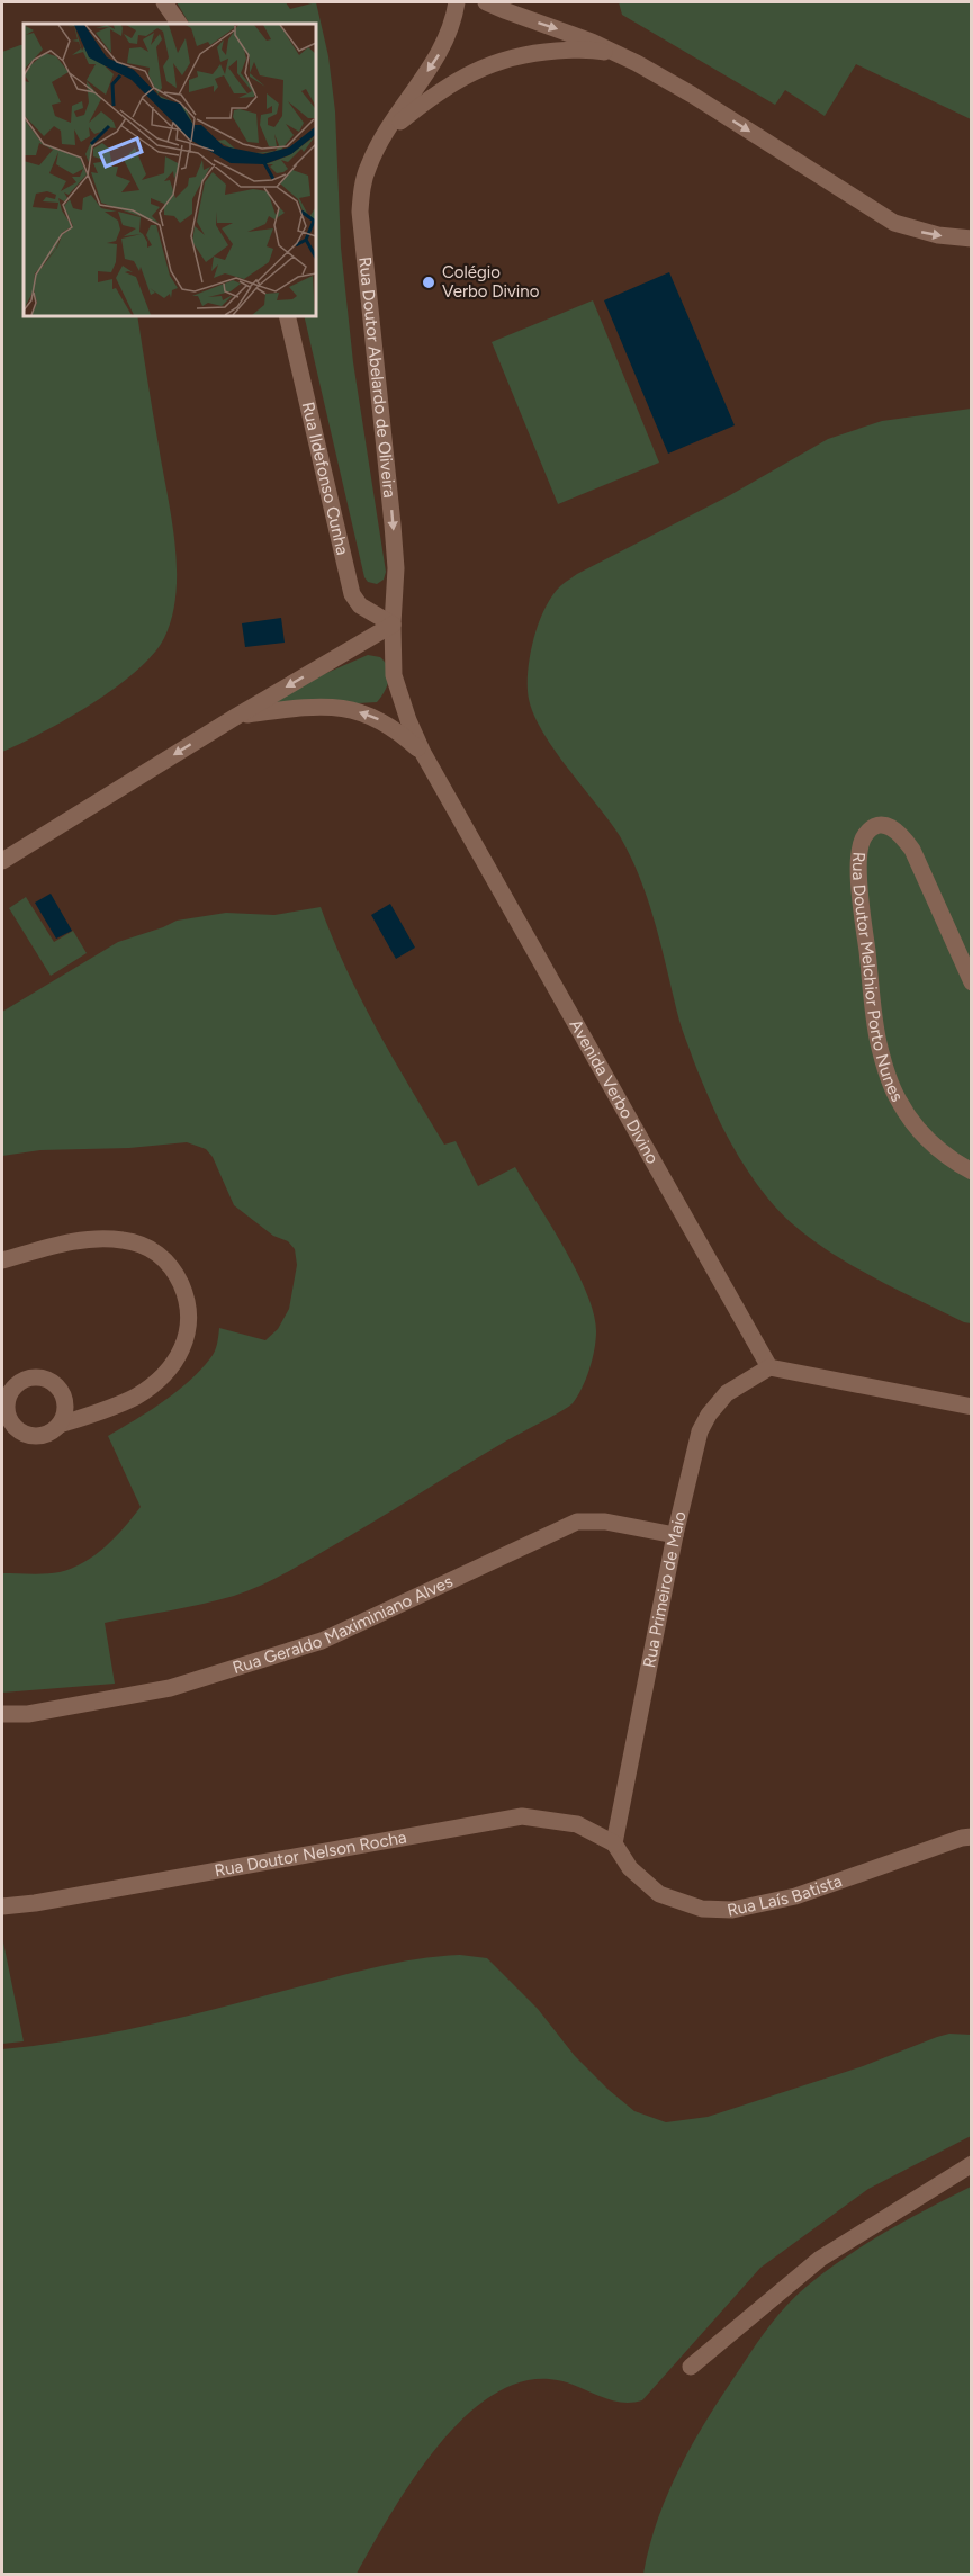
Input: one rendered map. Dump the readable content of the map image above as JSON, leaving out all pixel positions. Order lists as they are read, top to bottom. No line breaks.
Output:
{"streets":{"street":["Rua Doutor Abelardo de Oliveira","Rua Ildefonso Cunha","Rua Doutor Melchior Porto Nunes","Avenida Verbo Divino","Rua Primeiro de Maio","Rua Geraldo Maximiniano Alves","Rua Doutor Nelson Rocha","Rua Laís Batista"]},"crossings":[["Rua Doutor Abelardo de Oliveira","Rua Ildefonso Cunha"],["Rua Doutor Abelardo de Oliveira","Avenida Verbo Divino"],["Rua Ildefonso Cunha","Avenida Verbo Divino"],["Avenida Verbo Divino","Rua Primeiro de Maio"],["Rua Primeiro de Maio","Rua Geraldo Maximiniano Alves"],["Rua Primeiro de Maio","Rua Doutor Nelson Rocha"],["Rua Primeiro de Maio","Rua Laís Batista"],["Rua Doutor Nelson Rocha","Rua Laís Batista"]],"one_way":["Rua Doutor Abelardo de Oliveira"],"places":["Colégio Verbo Divino"]}
